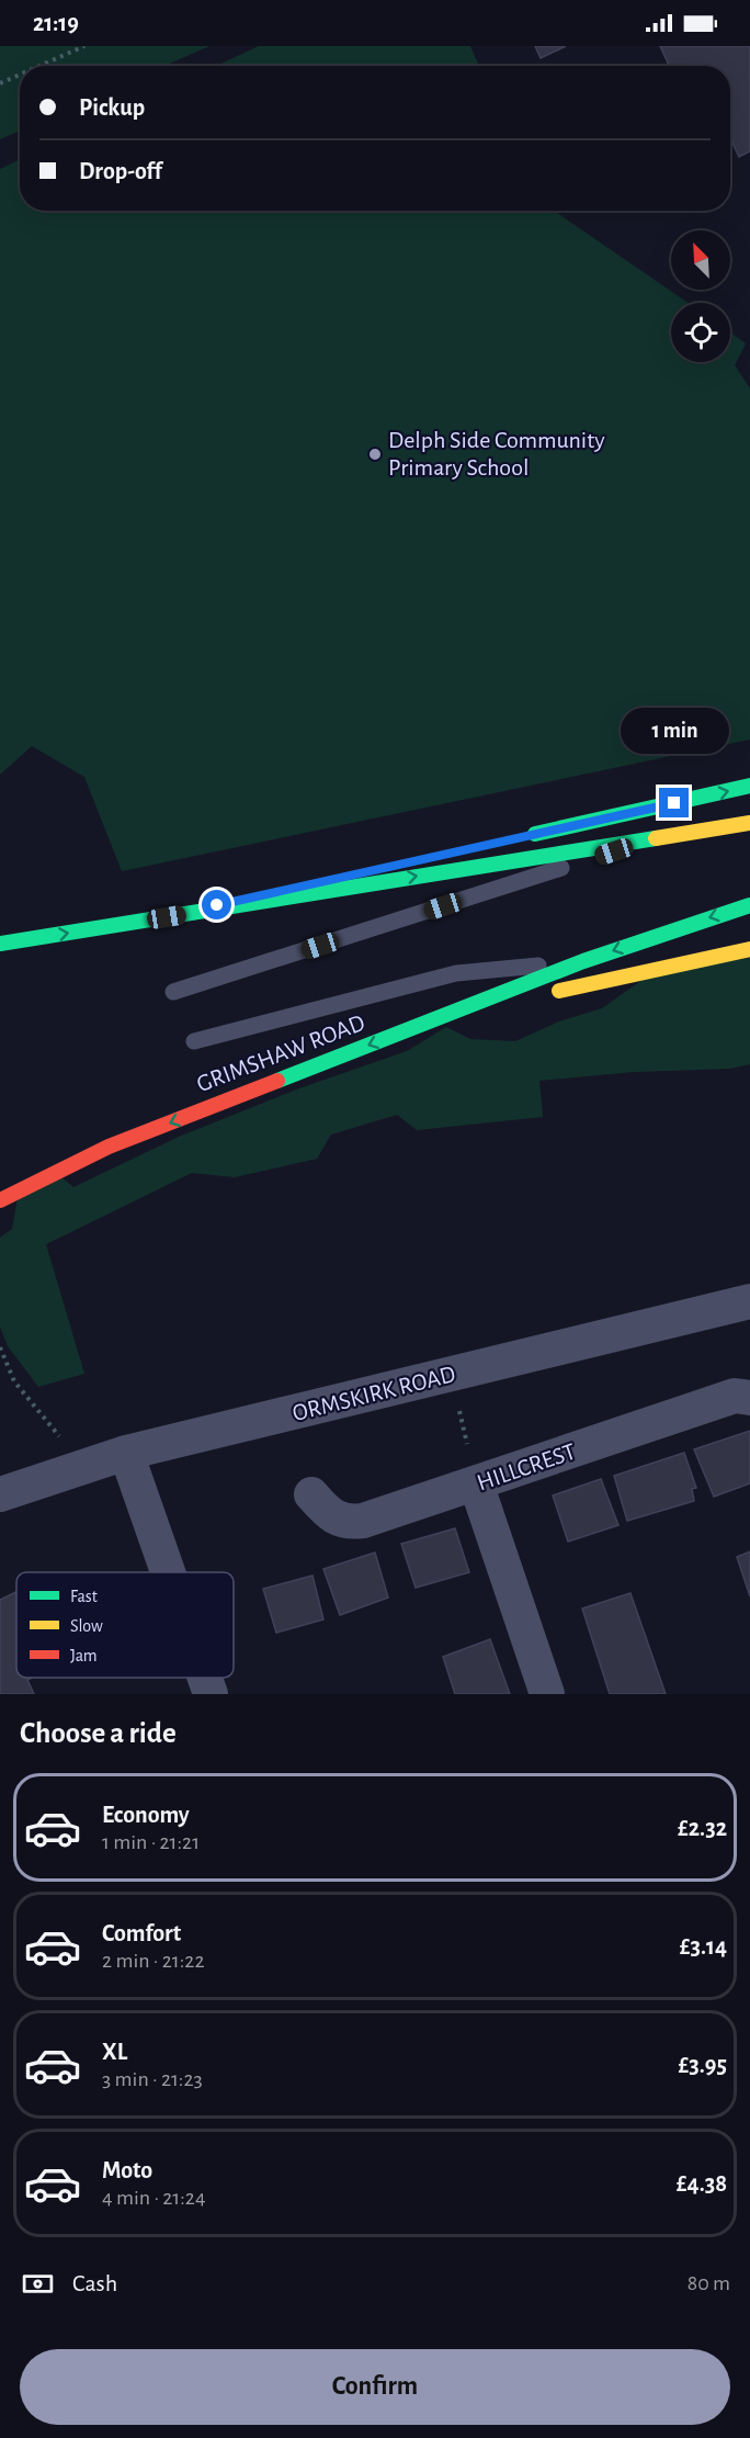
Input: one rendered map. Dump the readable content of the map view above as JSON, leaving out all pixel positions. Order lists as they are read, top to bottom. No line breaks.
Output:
{"streets":{"main road":["GRIMSHAW ROAD"],"street":["ORMSKIRK ROAD","HILLCREST"]},"places":["Delph Side Community Primary School"],"legend":["Fast","Slow","Jam"],"north":"top left","page":{"status":"21:19","banner":["Pickup","Drop-off"],"bubble":"1 min","heading":"Choose a ride","list":[{"name":"Economy","note":"1 min · 21:21","value":"£2.32"},{"name":"Comfort","note":"2 min · 21:22","value":"£3.14"},{"name":"XL","note":"3 min · 21:23","value":"£3.95"},{"name":"Moto","note":"4 min · 21:24","value":"£4.38"}],"pay":["Cash","80 m"],"buttons":"Confirm"}}
